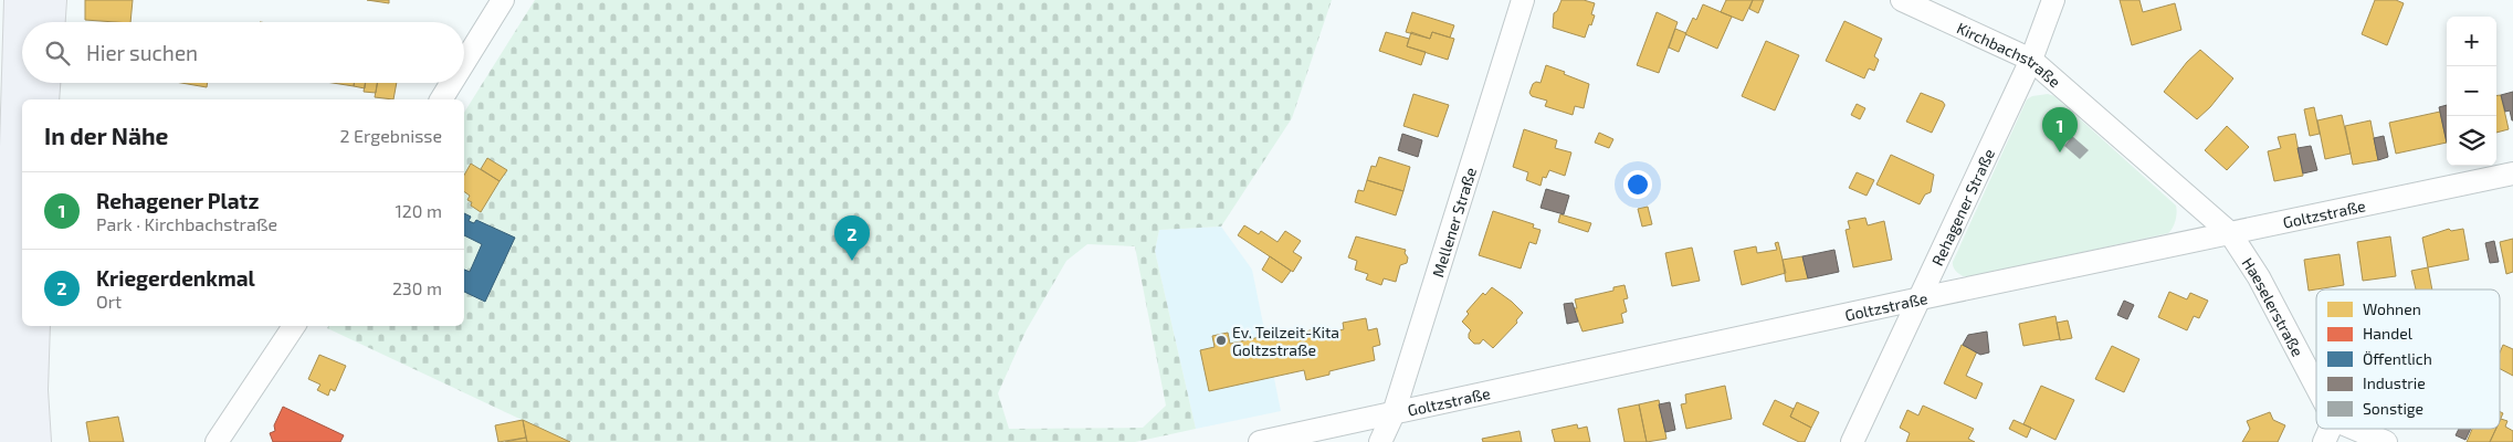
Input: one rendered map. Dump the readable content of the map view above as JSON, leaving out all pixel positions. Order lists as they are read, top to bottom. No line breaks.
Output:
{"streets":{"street":["Kirchbachstraße","Rehagener Straße","Goltzstraße","Mellener Straße","Haeselerstraße"]},"crossings":[["Kirchbachstraße","Rehagener Straße"],["Kirchbachstraße","Goltzstraße"],["Kirchbachstraße","Haeselerstraße"],["Rehagener Straße","Goltzstraße"],["Goltzstraße","Mellener Straße"],["Goltzstraße","Haeselerstraße"]],"places":["Ev. Teilzeit-Kita Goltzstraße"],"legend":["Wohnen","Handel","Öffentlich","Industrie","Sonstige"],"page":{"map_buttons":["+","−"],"search":"Hier suchen","heading":["In der Nähe","2 Ergebnisse"],"pins":["1","2"],"list":[{"mark":"1","name":"Rehagener Platz","note":"Park · Kirchbachstraße","value":"120 m"},{"mark":"2","name":"Kriegerdenkmal","note":"Ort","value":"230 m"}]}}
